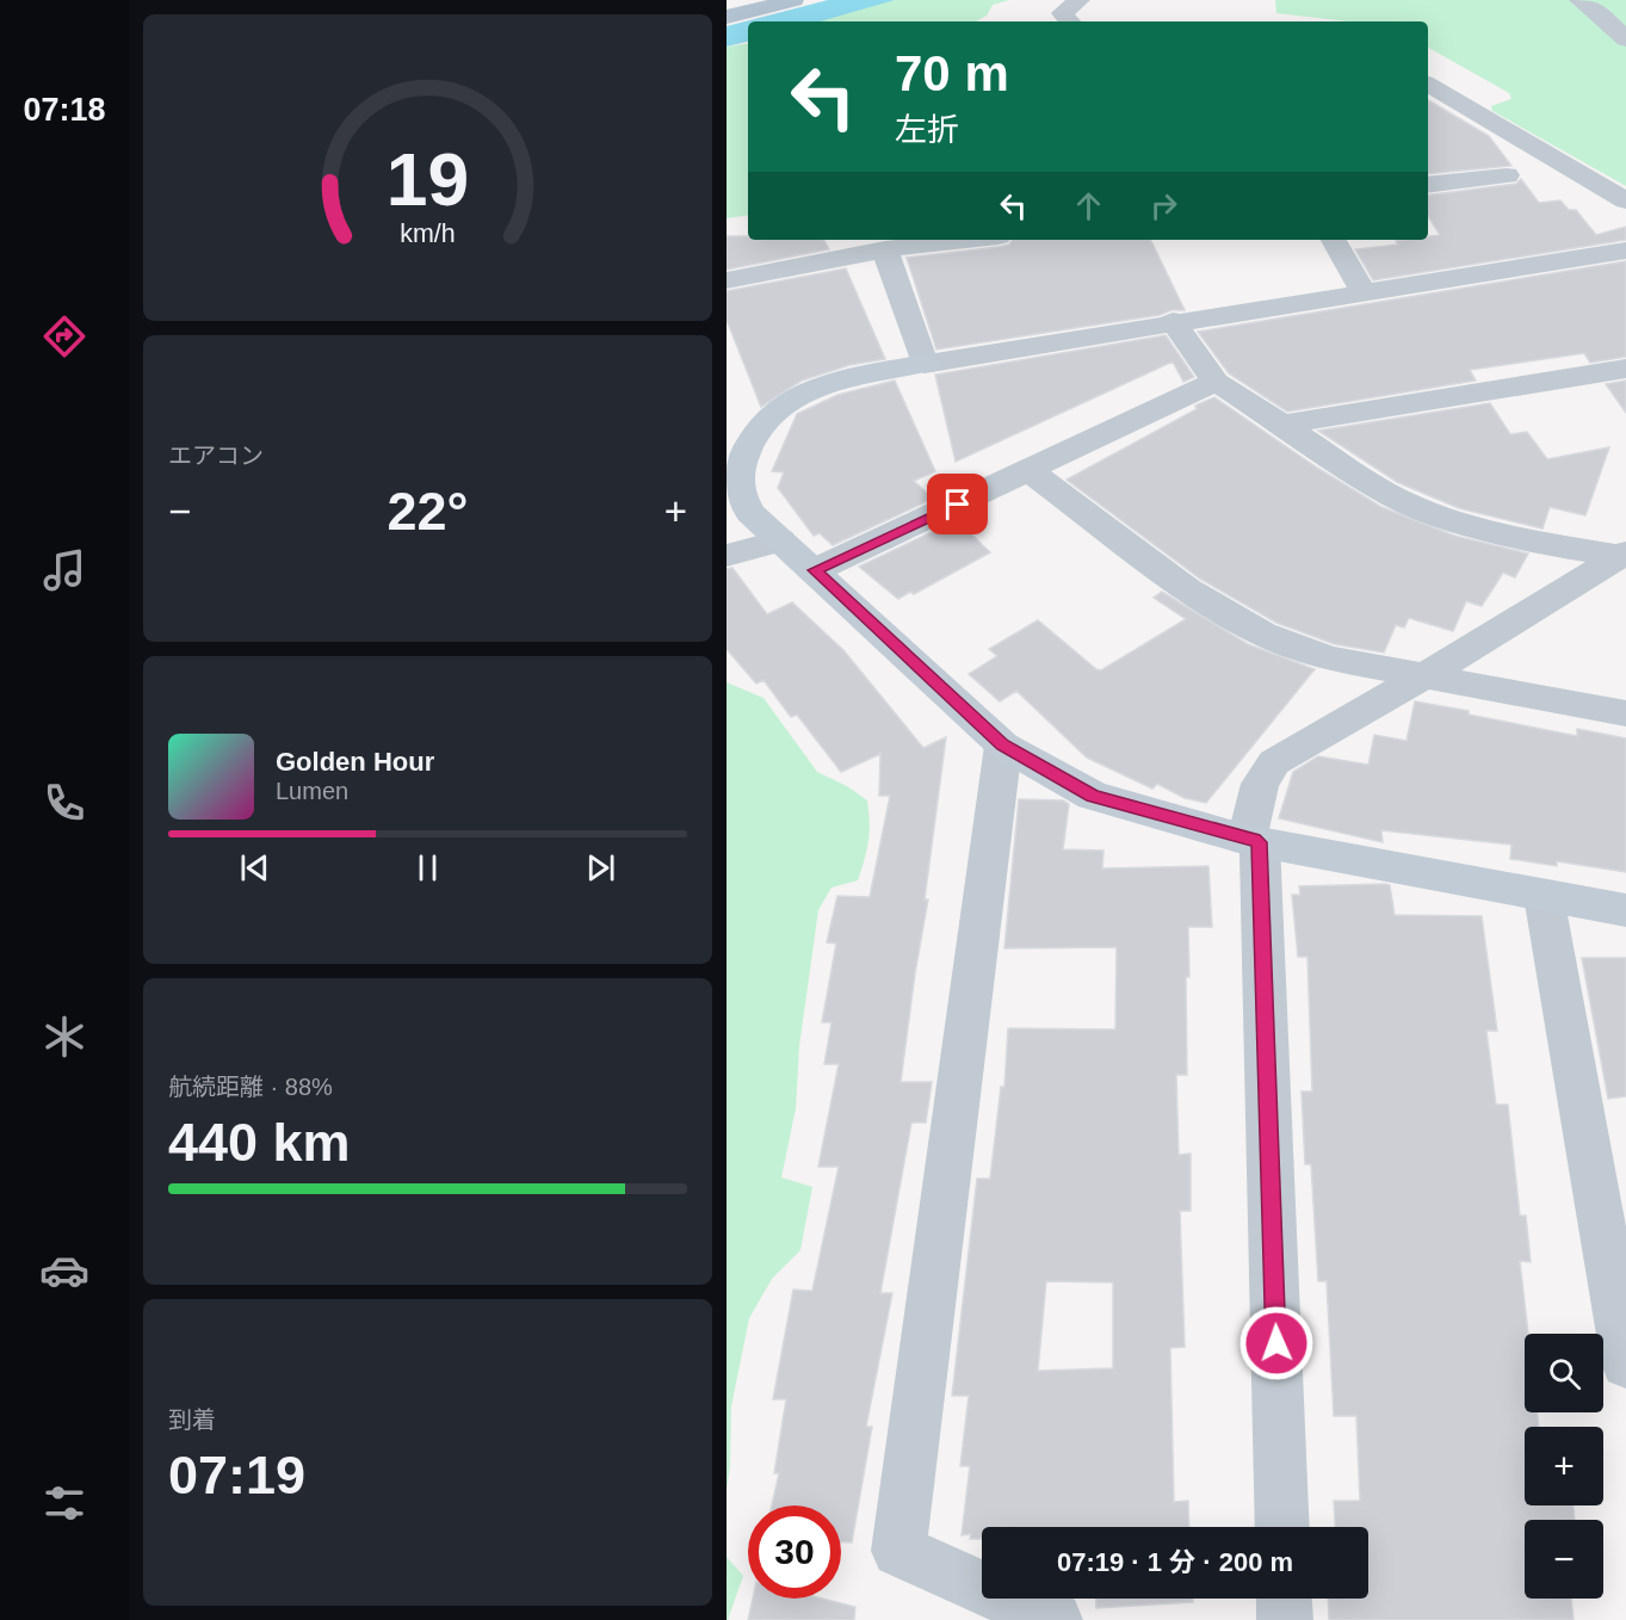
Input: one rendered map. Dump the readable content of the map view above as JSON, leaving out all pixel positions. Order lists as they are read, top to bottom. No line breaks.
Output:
{"page":{"tabs":"07:18","turn":["70 m","左折"],"tile":["エアコン",["航続距離 · 88%","440 km"],["到着","07:19"]],"heat":["−","22°","+"],"song":["Golden Hour","Lumen"],"map_buttons":["+","−"],"limit":"30","trip":"07:19 · 1 分 · 200 m","gauge":["19","km/h"]}}
